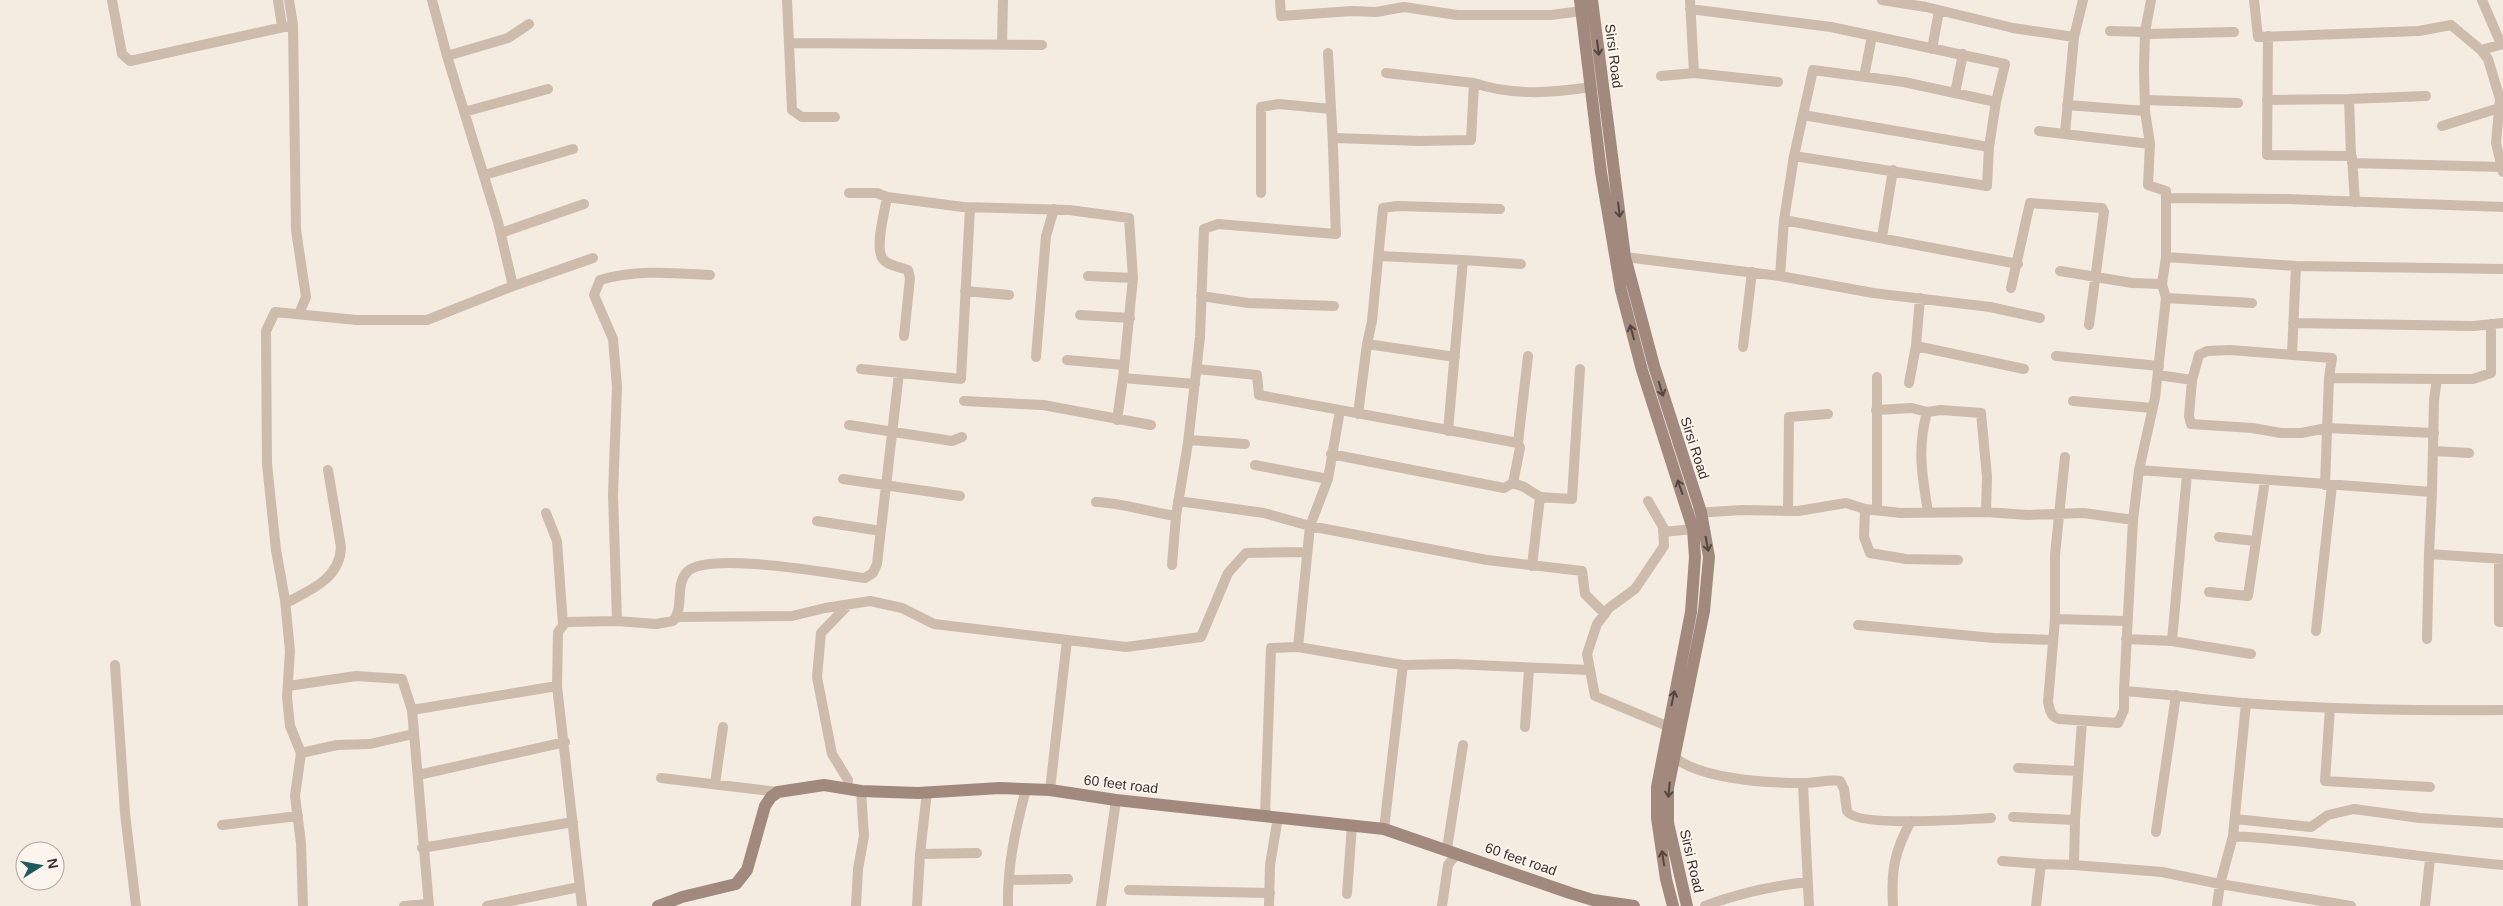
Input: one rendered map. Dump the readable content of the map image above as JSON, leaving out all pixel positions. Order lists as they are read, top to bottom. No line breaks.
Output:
{"streets":{"main road":["Sirsi Road","60 feet road"]},"north":"right"}
